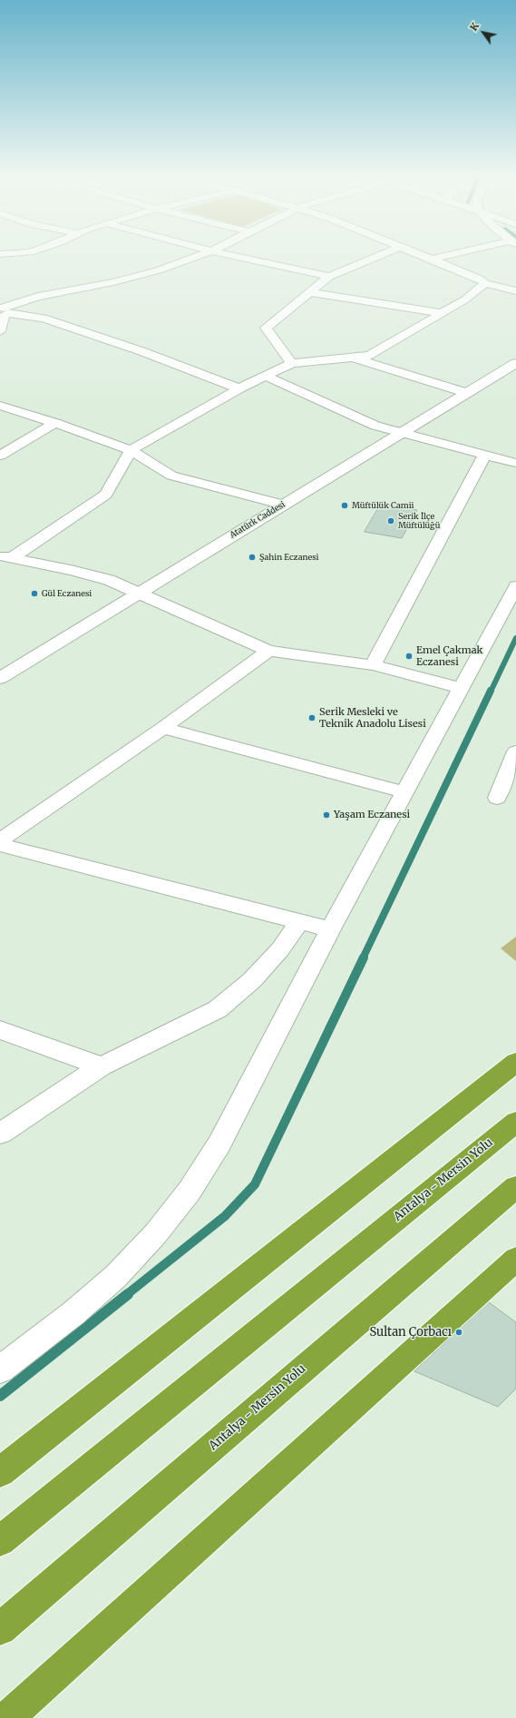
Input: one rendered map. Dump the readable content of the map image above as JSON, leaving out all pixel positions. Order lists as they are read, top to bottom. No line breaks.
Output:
{"streets":{"highway":["Antalya - Mersin Yolu"],"street":["Atatürk Caddesi"]},"places":["Müftülük Camii","Serik İlçe Müftülüğü","Şahin Eczanesi","Gül Eczanesi","Emel Çakmak Eczanesi","Serik Mesleki ve Teknik Anadolu Lisesi","Yaşam Eczanesi","Sultan Çorbacı"],"north":"top left"}
